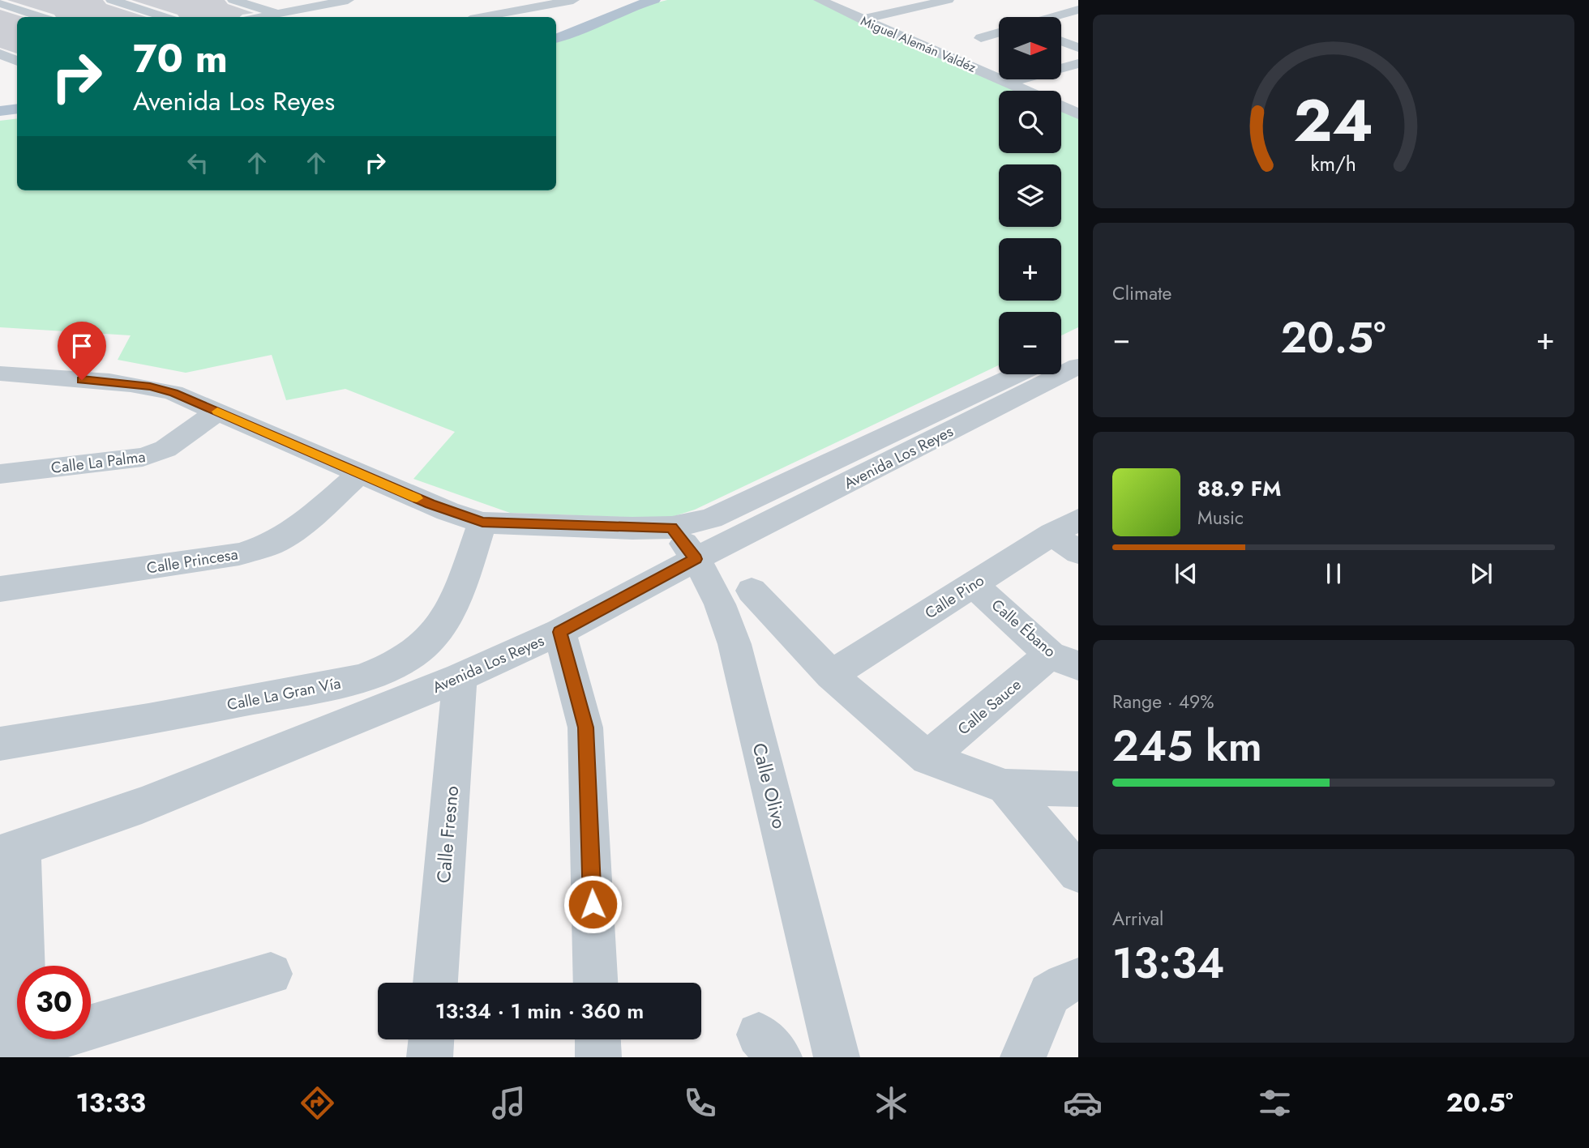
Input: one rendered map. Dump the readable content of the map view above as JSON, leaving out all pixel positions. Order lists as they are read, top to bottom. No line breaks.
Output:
{"streets":{"street":["Miguel Alemán Valdéz","Avenida Los Reyes","Calle La Palma","Calle Princesa","Calle Pino","Calle Ébano","Calle La Gran Vía","Calle Sauce","Calle Olivo","Calle Fresno"]},"crossings":[["Avenida Los Reyes","Calle La Palma"],["Avenida Los Reyes","Calle Princesa"],["Avenida Los Reyes","Calle La Gran Vía"],["Avenida Los Reyes","Calle Olivo"],["Avenida Los Reyes","Calle Fresno"],["Calle Pino","Calle Ébano"],["Calle Ébano","Calle Sauce"]],"north":"right","page":{"map_buttons":["+","−"],"turn":["70 m","Avenida Los Reyes"],"tile":["Climate",["Range · 49%","245 km"],["Arrival","13:34"]],"heat":["−","20.5°","+"],"song":["88.9 FM","Music"],"limit":"30","trip":"13:34 · 1 min · 360 m","tabs":["13:33","20.5°"],"gauge":["24","km/h"]}}
